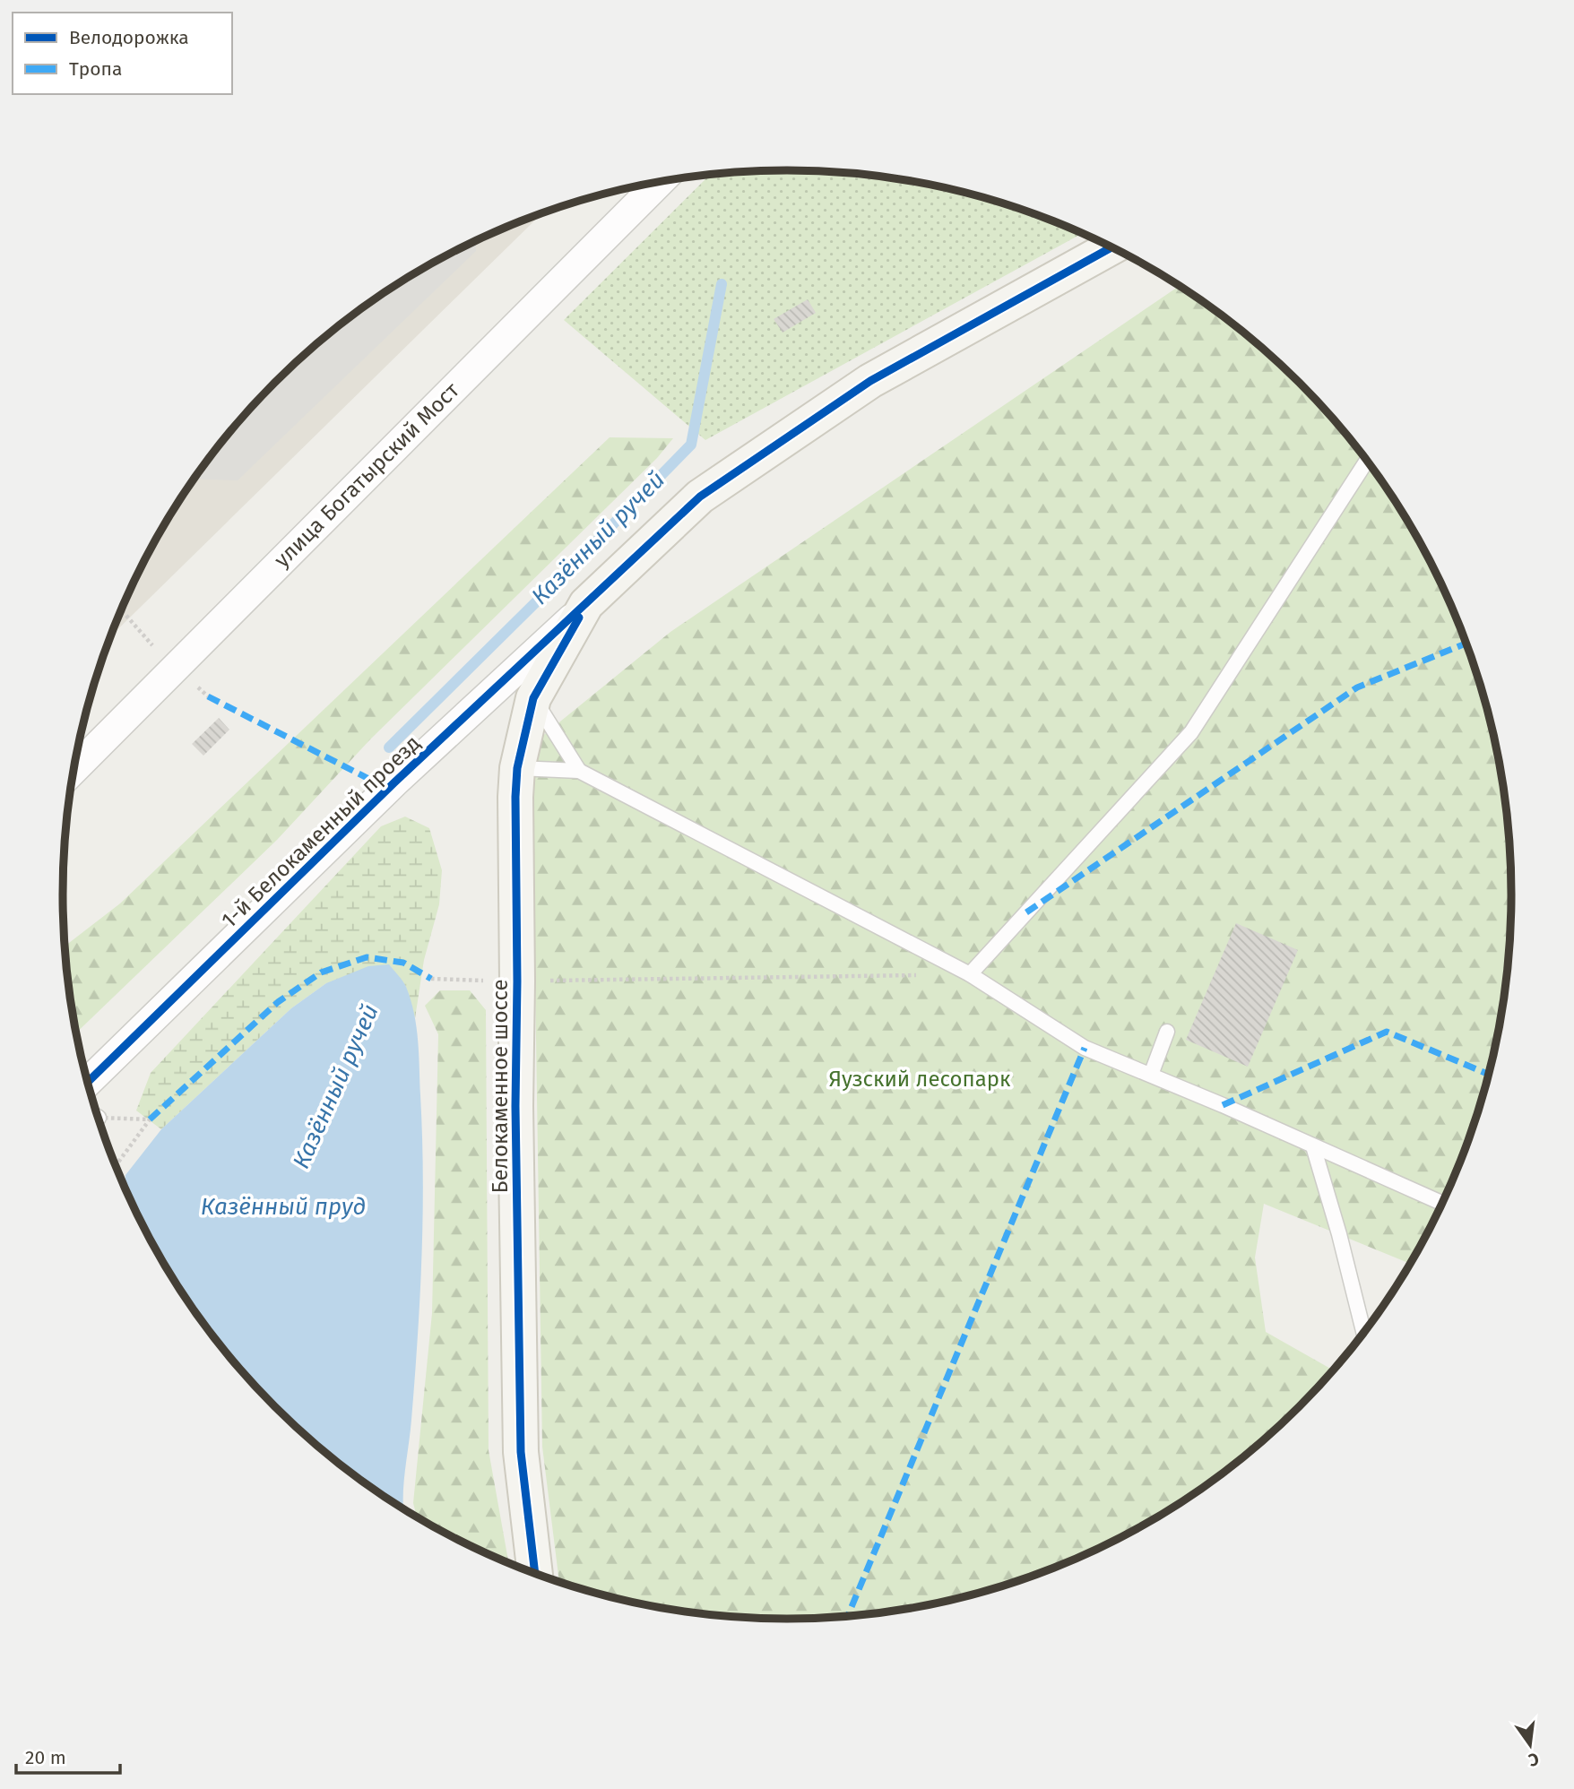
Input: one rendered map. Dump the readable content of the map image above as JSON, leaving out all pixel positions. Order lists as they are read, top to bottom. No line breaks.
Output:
{"streets":{"street":["улица Богатырский Мост","1-й Белокаменный проезд","Белокаменное шоссе"]},"crossings":[["1-й Белокаменный проезд","Белокаменное шоссе"]],"water":["Казённый ручей","Казённый пруд"],"parks":["Яузский лесопарк"],"legend":["Велодорожка","Тропа"],"scale_bar":"20 m","north":"bottom"}
